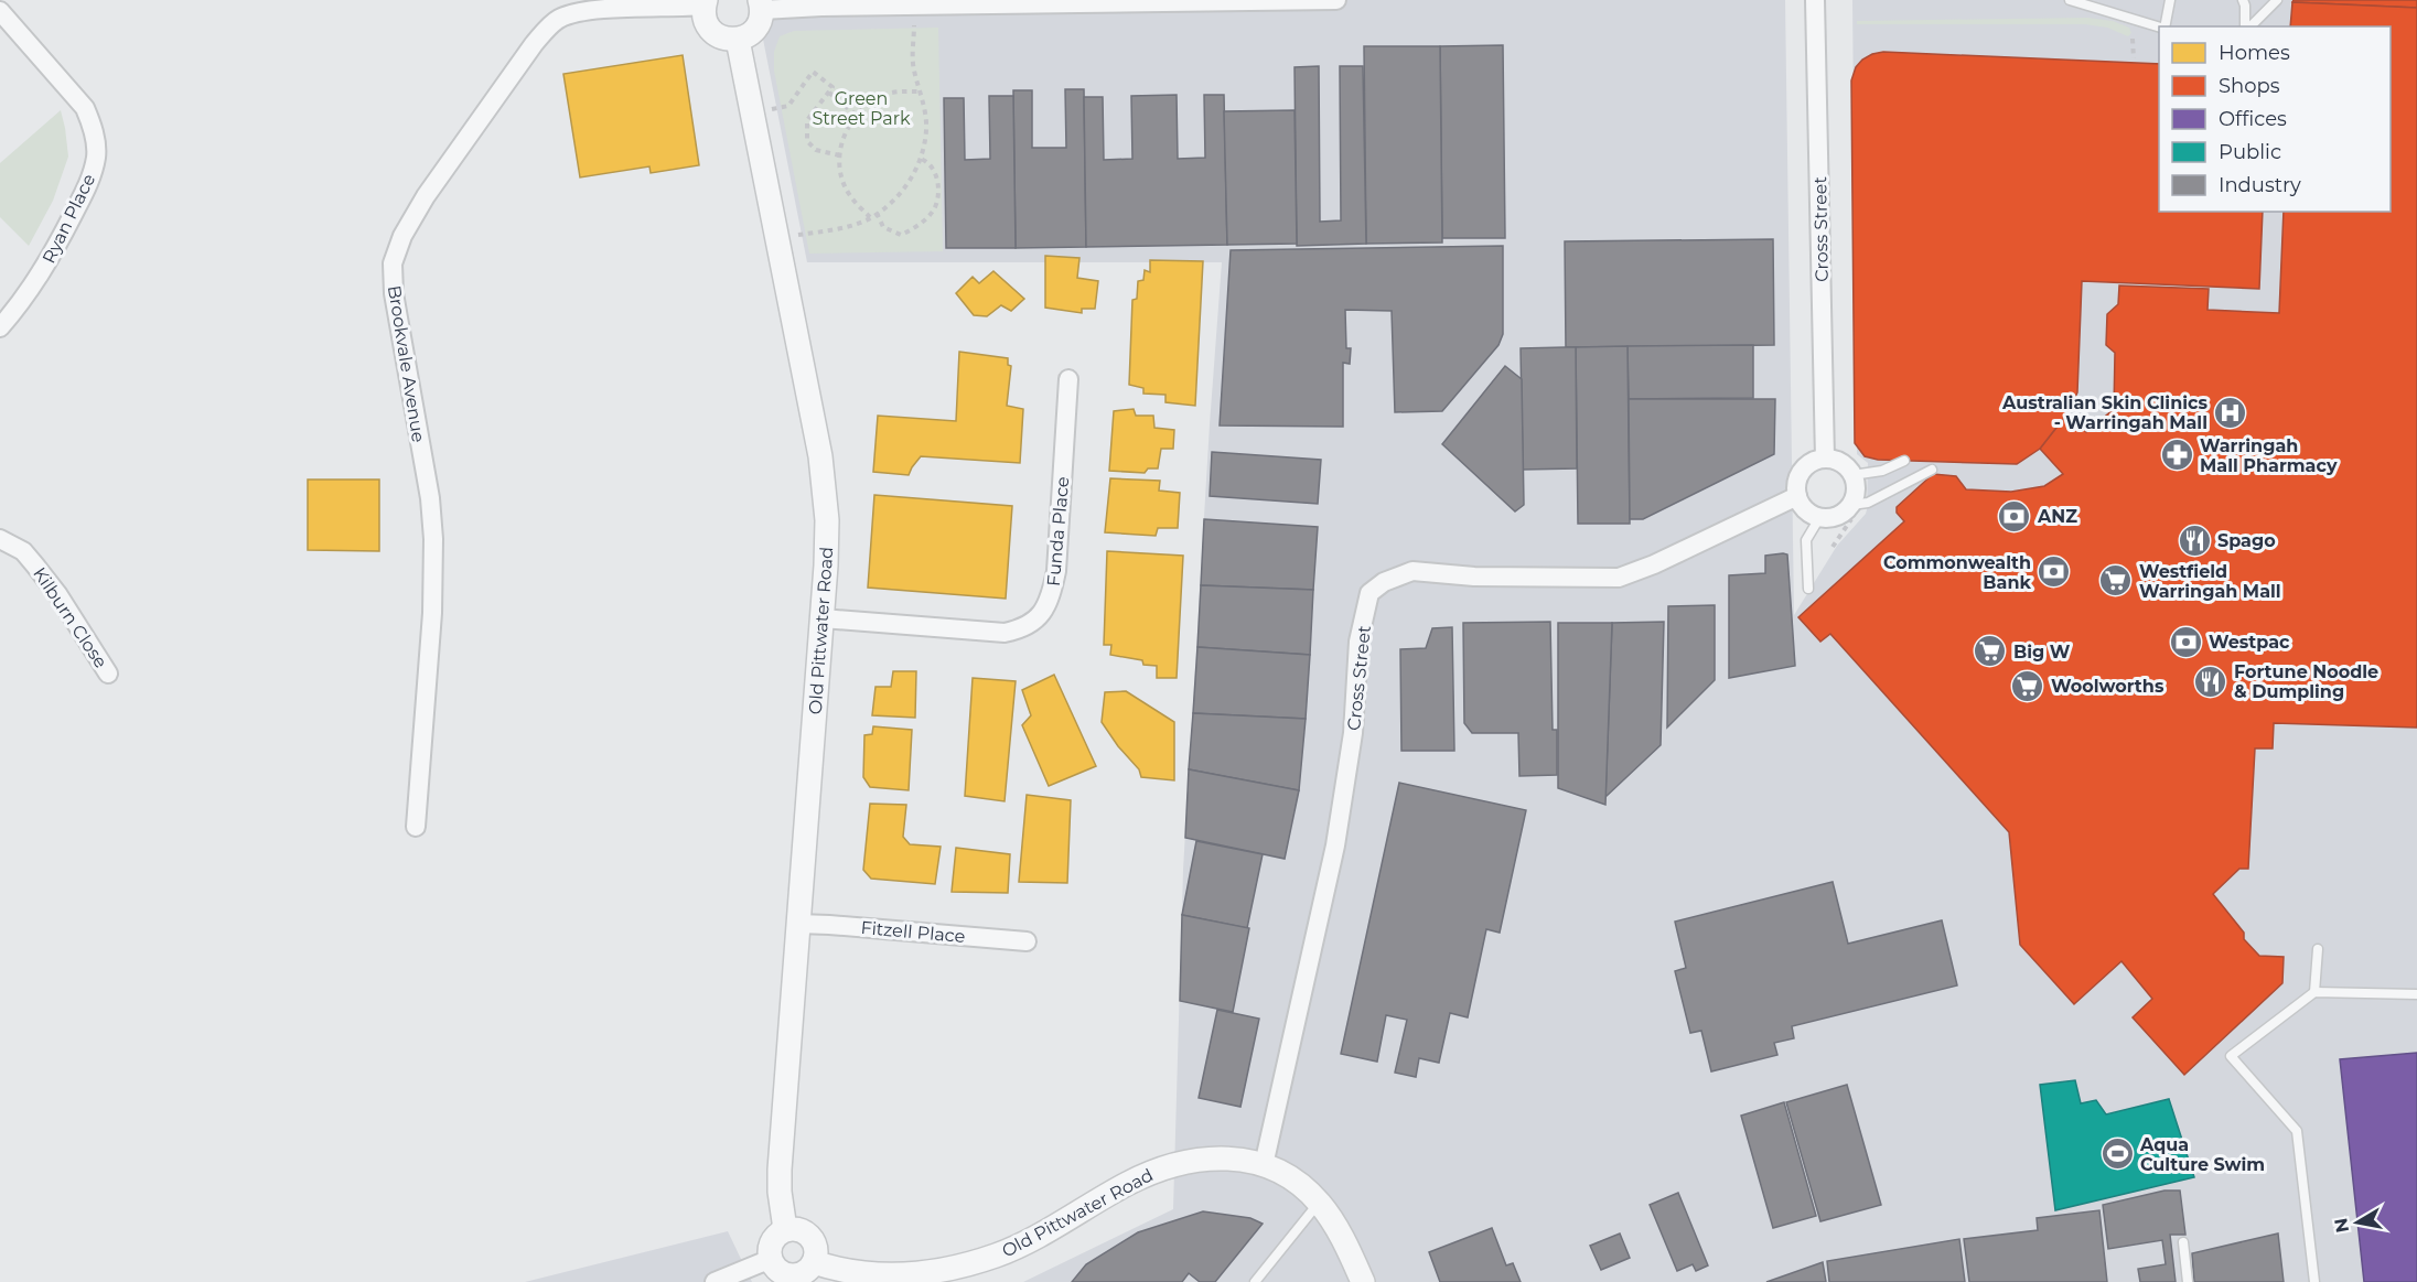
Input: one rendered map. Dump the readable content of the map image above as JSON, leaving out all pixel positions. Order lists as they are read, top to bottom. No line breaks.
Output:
{"streets":{"street":["Ryan Place","Cross Street","Brookvale Avenue","Funda Place","Kilburn Close","Old Pittwater Road","Fitzell Place"]},"crossings":[["Cross Street","Old Pittwater Road"],["Funda Place","Old Pittwater Road"],["Old Pittwater Road","Fitzell Place"]],"parks":["Green Street Park"],"places":{"hospital":["Australian Skin Clinics - Warringah Mall"],"pharmacy":["Warringah Mall Pharmacy"],"bank":["ANZ","Commonwealth Bank","Westpac"],"restaurant":["Spago","Fortune Noodle & Dumpling"],"supermarket":["Westfield Warringah Mall","Big W","Woolworths"],"sports":["Aqua Culture Swim"]},"legend":["Homes","Shops","Offices","Public","Industry"],"north":"left"}
